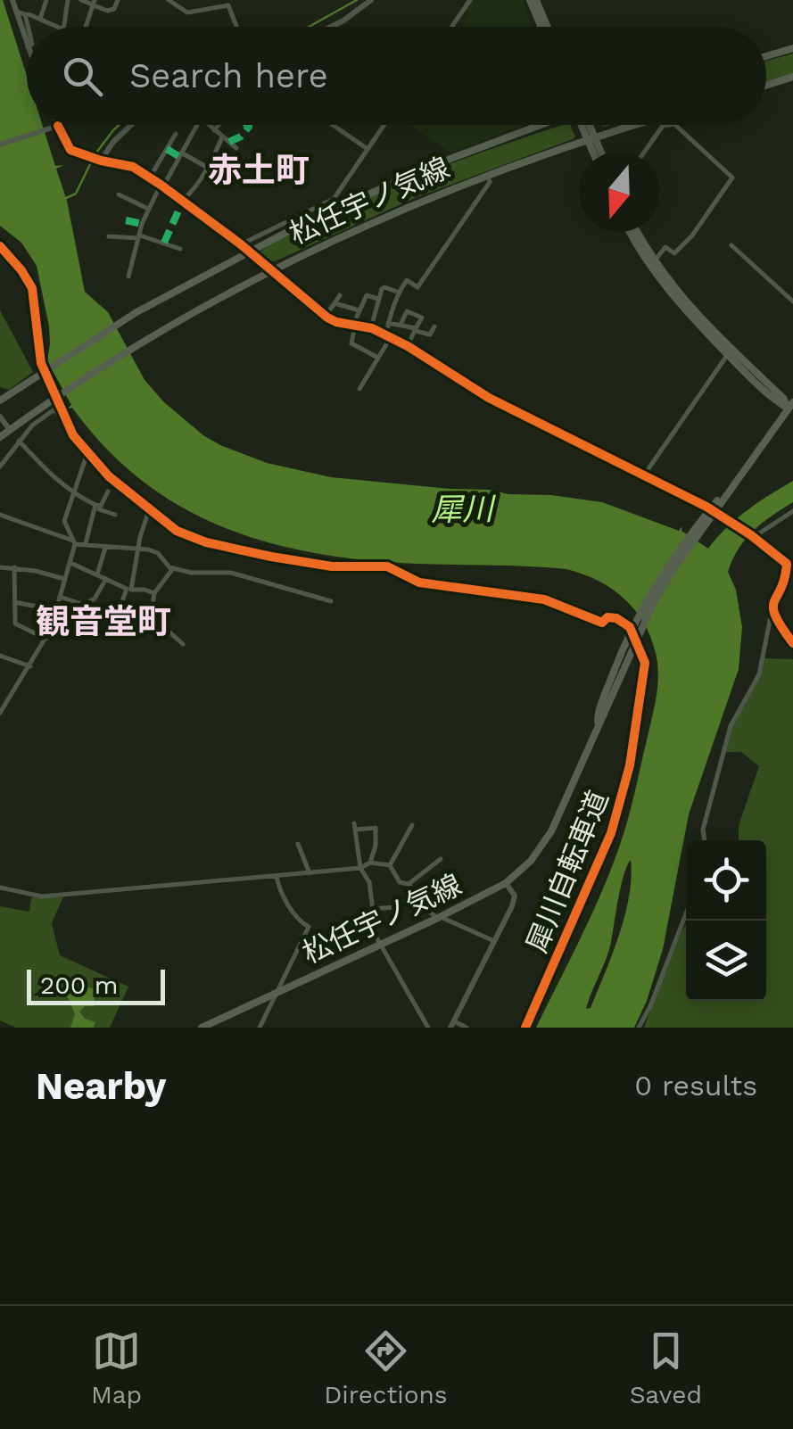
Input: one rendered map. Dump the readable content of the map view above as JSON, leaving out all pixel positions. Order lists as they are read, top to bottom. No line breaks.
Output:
{"streets":{"main road":["松任宇ノ気線"],"cycle path":["犀川自転車道"]},"districts":["赤土町","観音堂町"],"water":["犀川"],"scale_bar":"200 m","north":"bottom","page":{"search":"Search here","scale":"200 m","heading":["Nearby","0 results"],"nav":["Map","Directions","Saved"]}}
